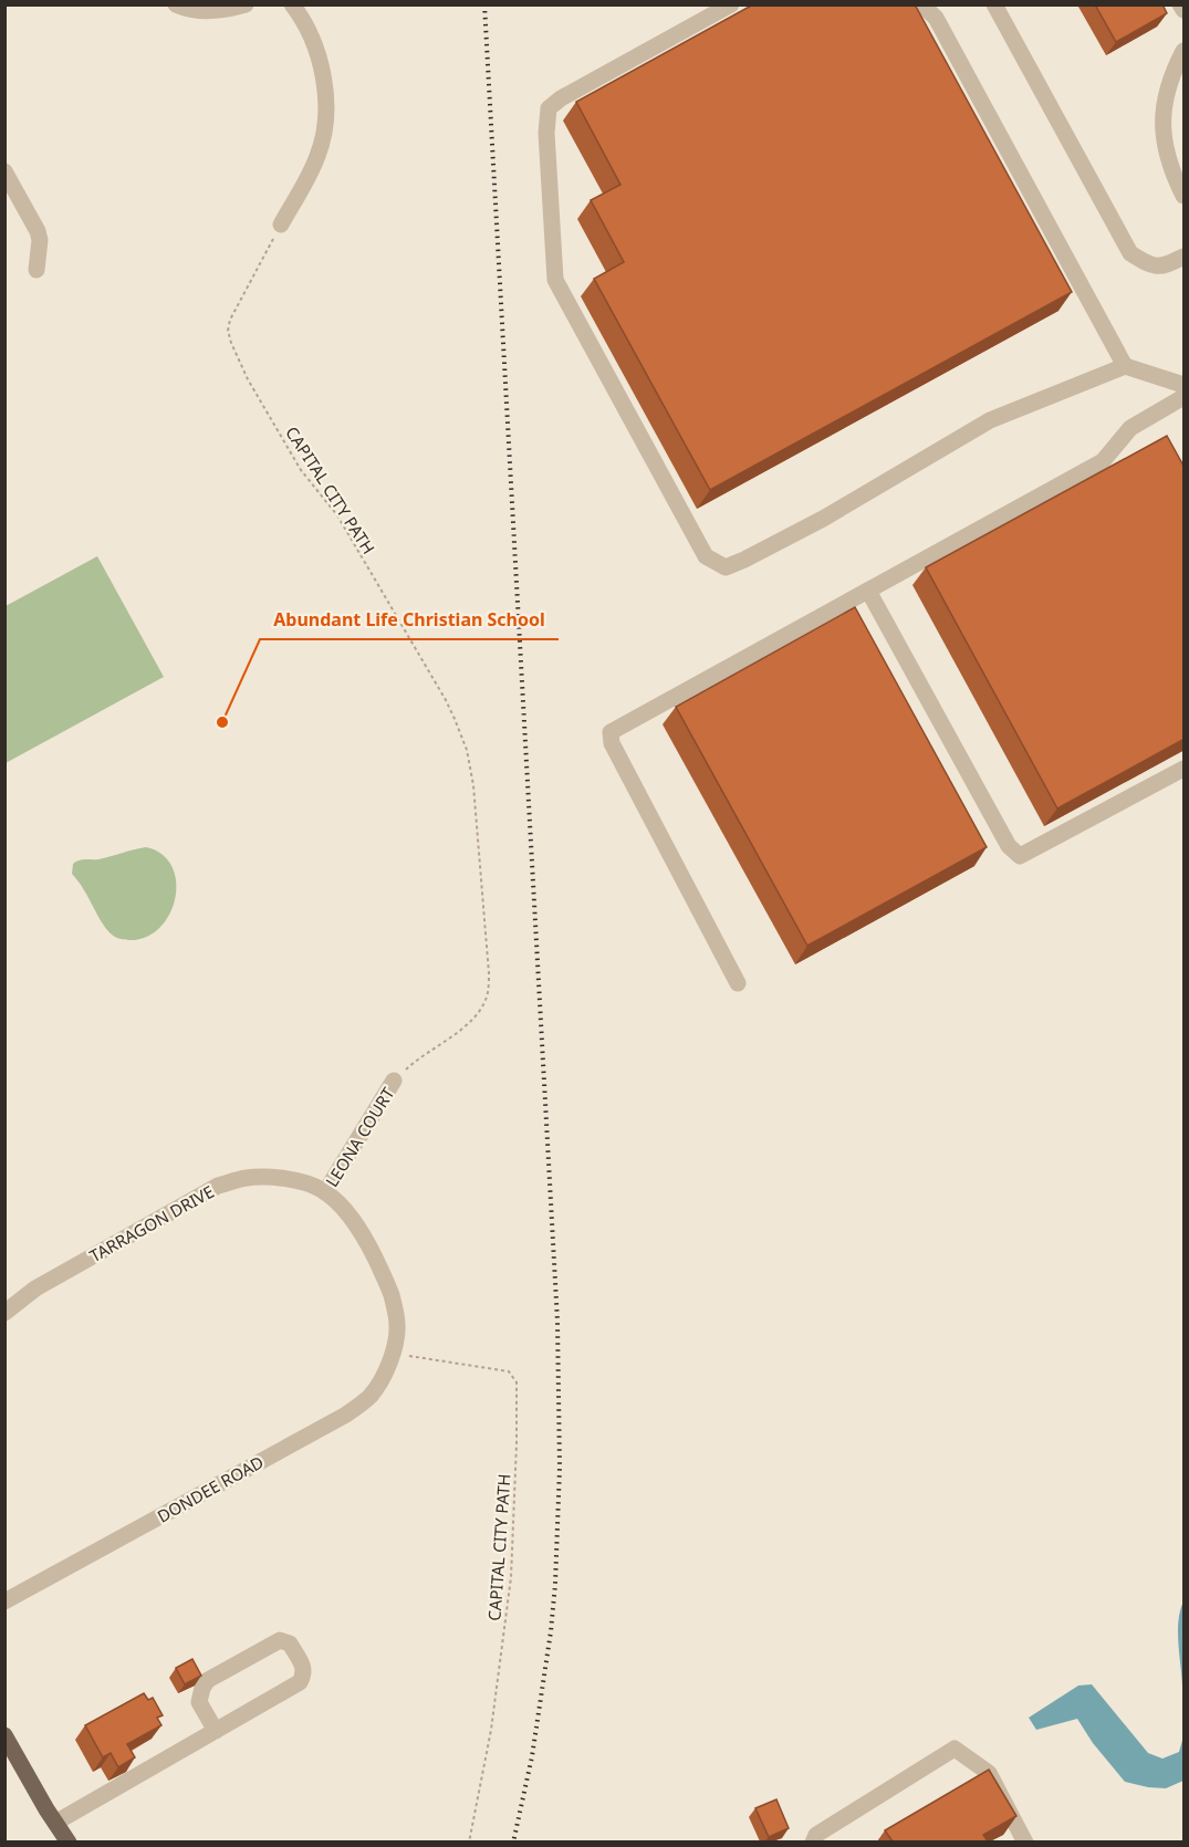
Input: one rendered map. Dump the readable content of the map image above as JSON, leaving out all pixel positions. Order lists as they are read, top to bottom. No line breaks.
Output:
{"streets":{"street":["LEONA COURT","TARRAGON DRIVE","DONDEE ROAD"],"path":["CAPITAL CITY PATH"]},"crossings":[["CAPITAL CITY PATH","LEONA COURT"],["CAPITAL CITY PATH","TARRAGON DRIVE"],["CAPITAL CITY PATH","DONDEE ROAD"],["LEONA COURT","TARRAGON DRIVE"],["TARRAGON DRIVE","DONDEE ROAD"]],"places":["Abundant Life Christian School"]}
